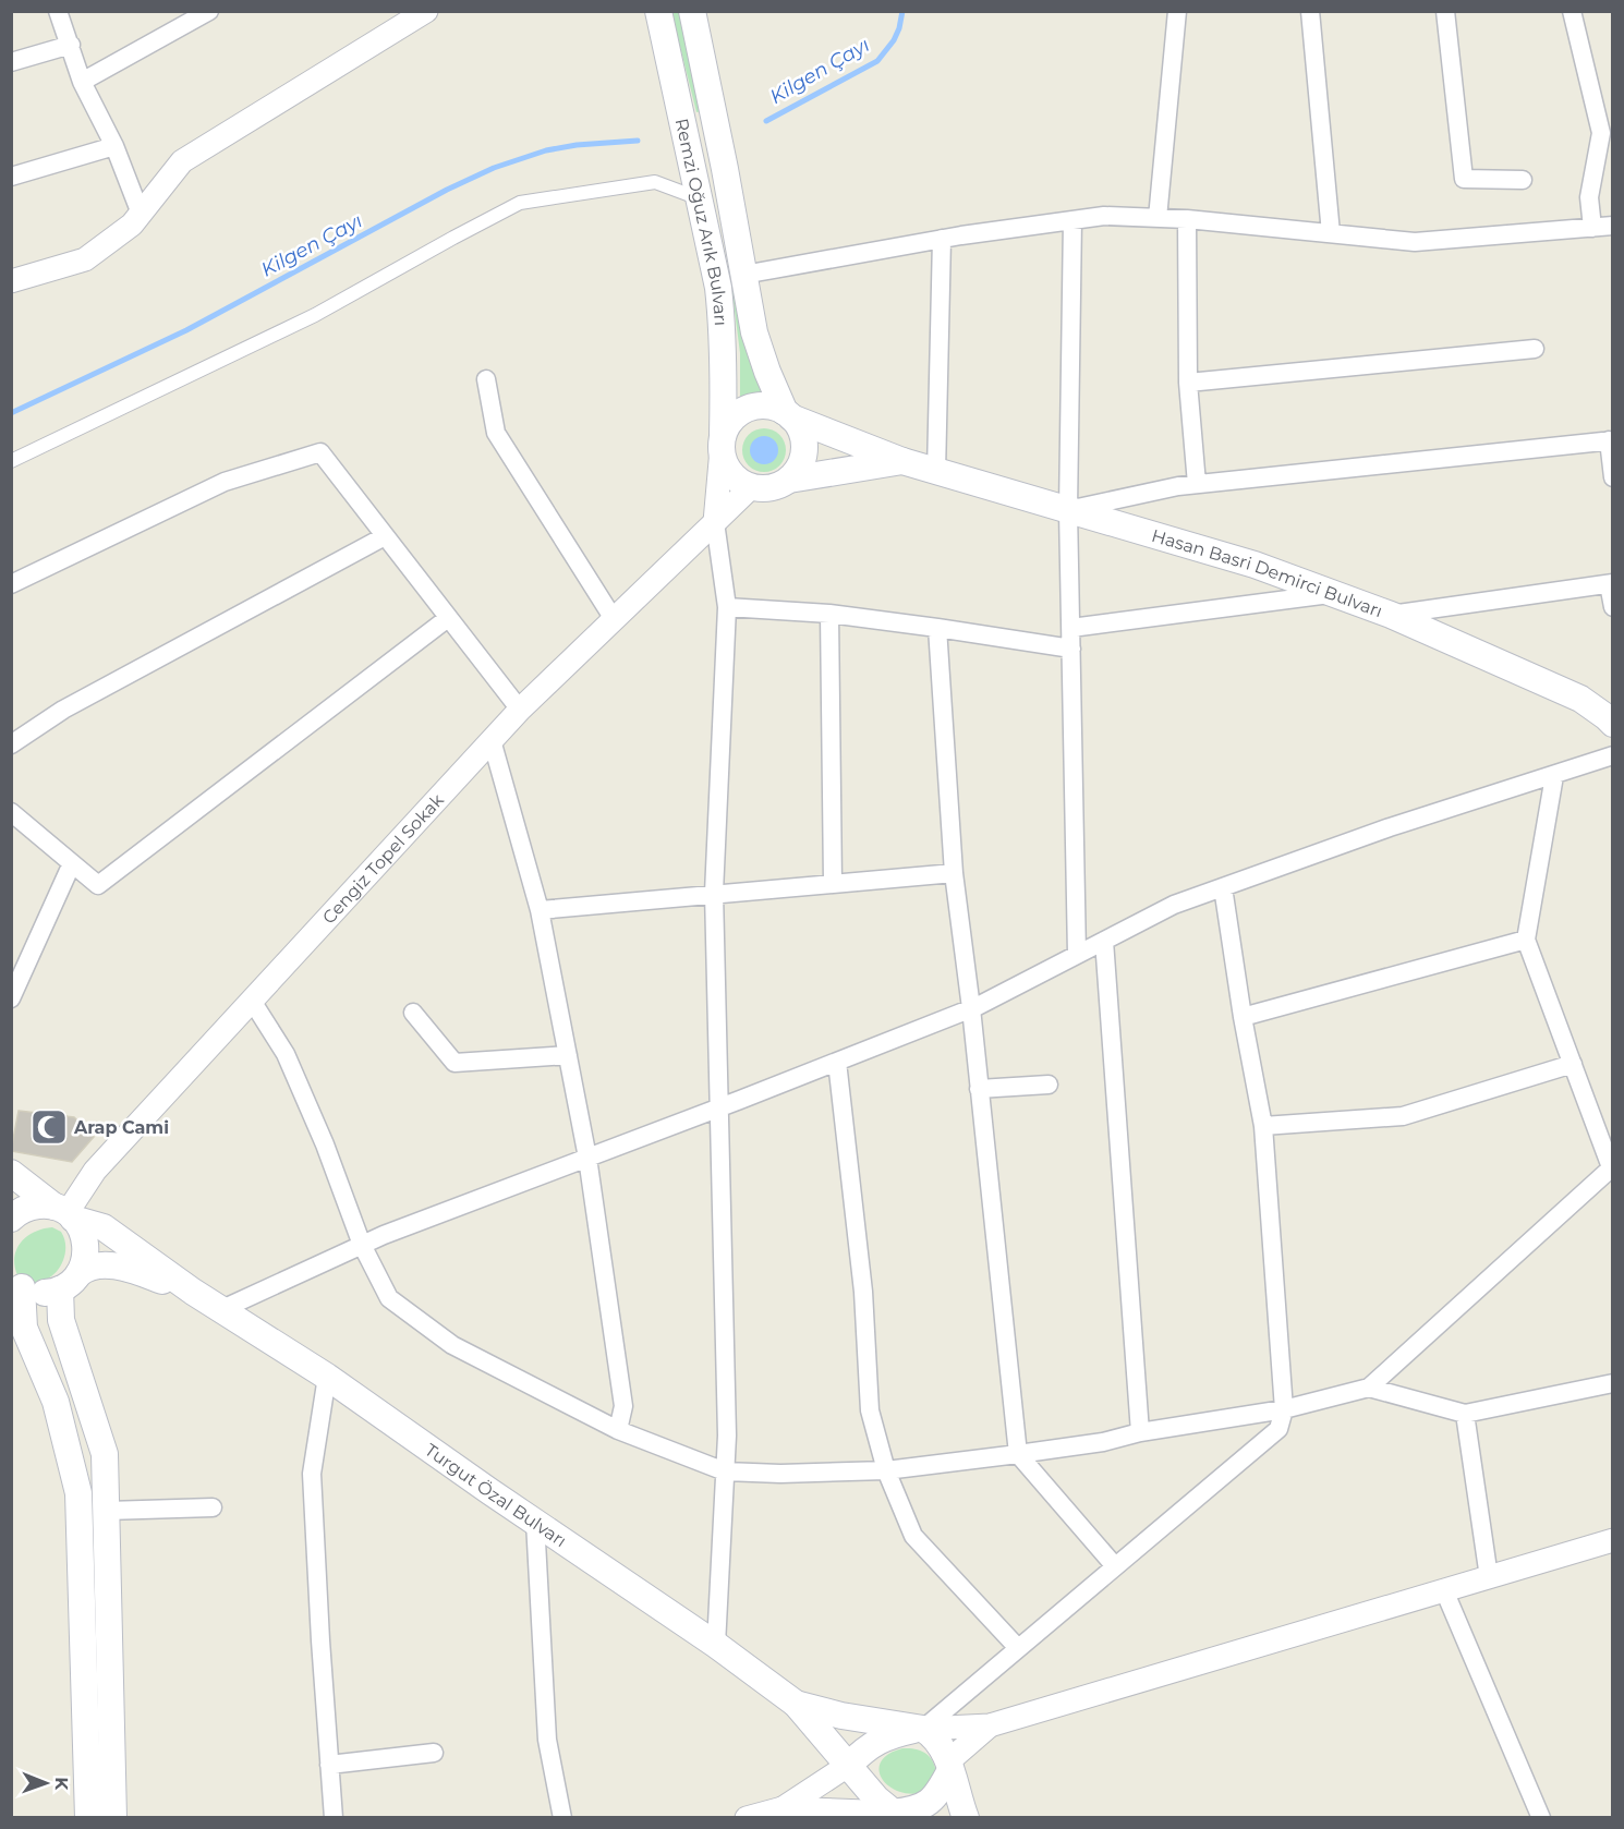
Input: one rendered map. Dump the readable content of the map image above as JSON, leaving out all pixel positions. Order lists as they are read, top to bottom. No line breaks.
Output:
{"streets":{"main road":["Remzi Oğuz Arık Bulvarı","Hasan Basri Demirci Bulvarı","Turgut Özal Bulvarı"],"street":["Cengiz Topel Sokak"]},"crossings":[["Remzi Oğuz Arık Bulvarı","Hasan Basri Demirci Bulvarı"],["Remzi Oğuz Arık Bulvarı","Cengiz Topel Sokak"],["Hasan Basri Demirci Bulvarı","Cengiz Topel Sokak"],["Cengiz Topel Sokak","Turgut Özal Bulvarı"]],"water":["Kilgen Çayı"],"places":{"mosque":["Arap Cami"]},"north":"right"}
